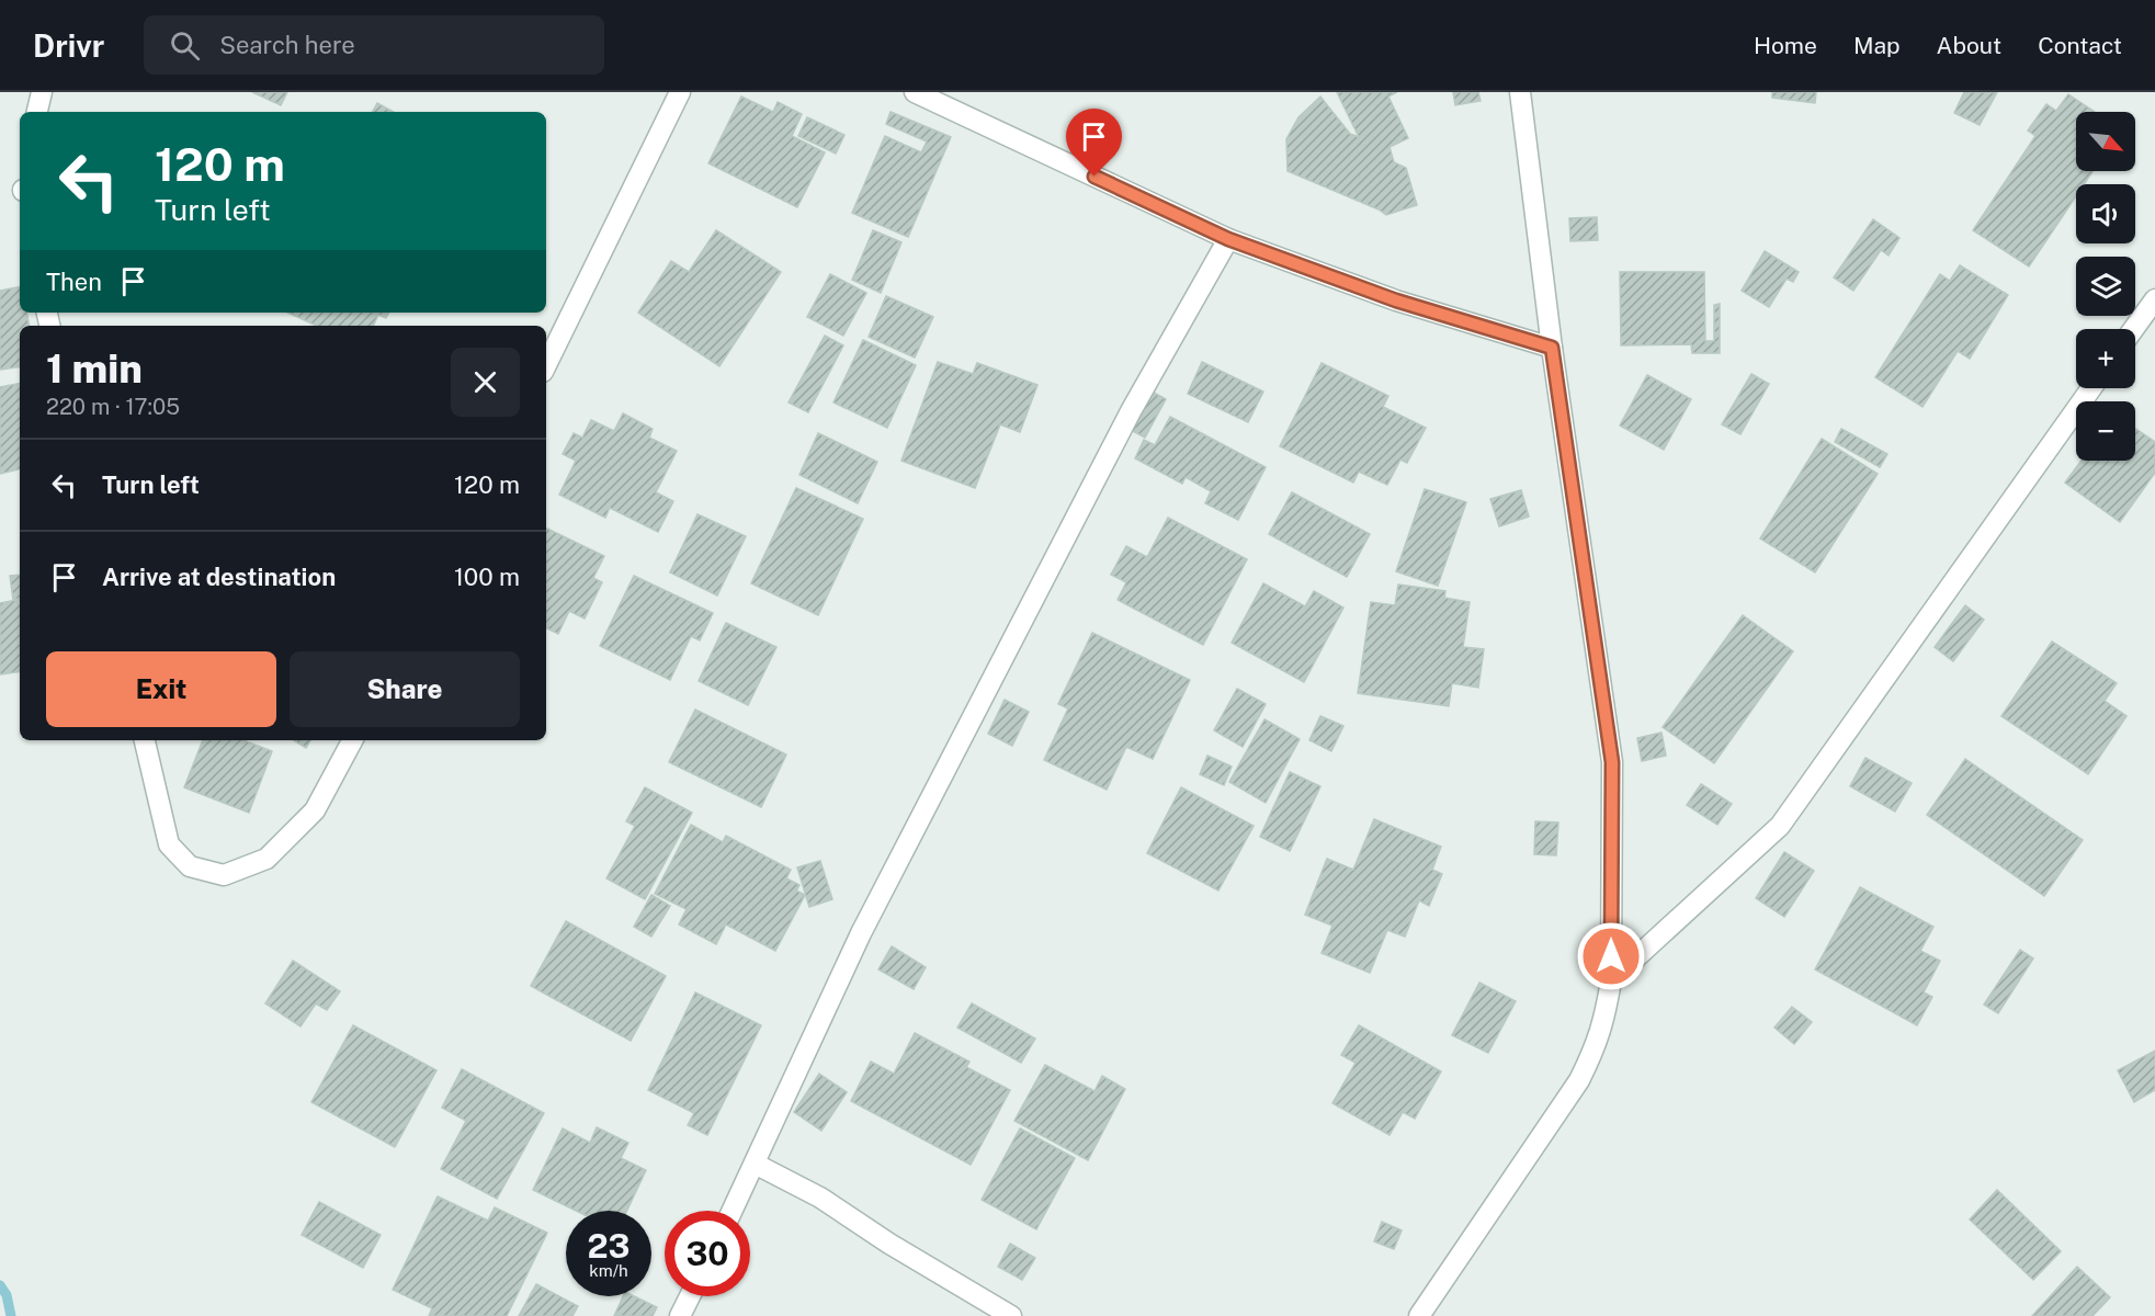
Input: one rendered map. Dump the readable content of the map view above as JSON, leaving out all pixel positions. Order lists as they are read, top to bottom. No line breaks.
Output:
{"north":"bottom right","page":{"header":"Drivr","search":"Search here","nav":["Home","Map","About","Contact"],"map_buttons":["+","−"],"turn":["120 m","Turn left"],"then":"Then","heading":["1 min","220 m · 17:05"],"list":[{"name":"Turn left","value":"120 m"},{"name":"Arrive at destination","value":"100 m"}],"buttons":["Exit","Share"],"speed":"23 km/h","limit":"30"}}
